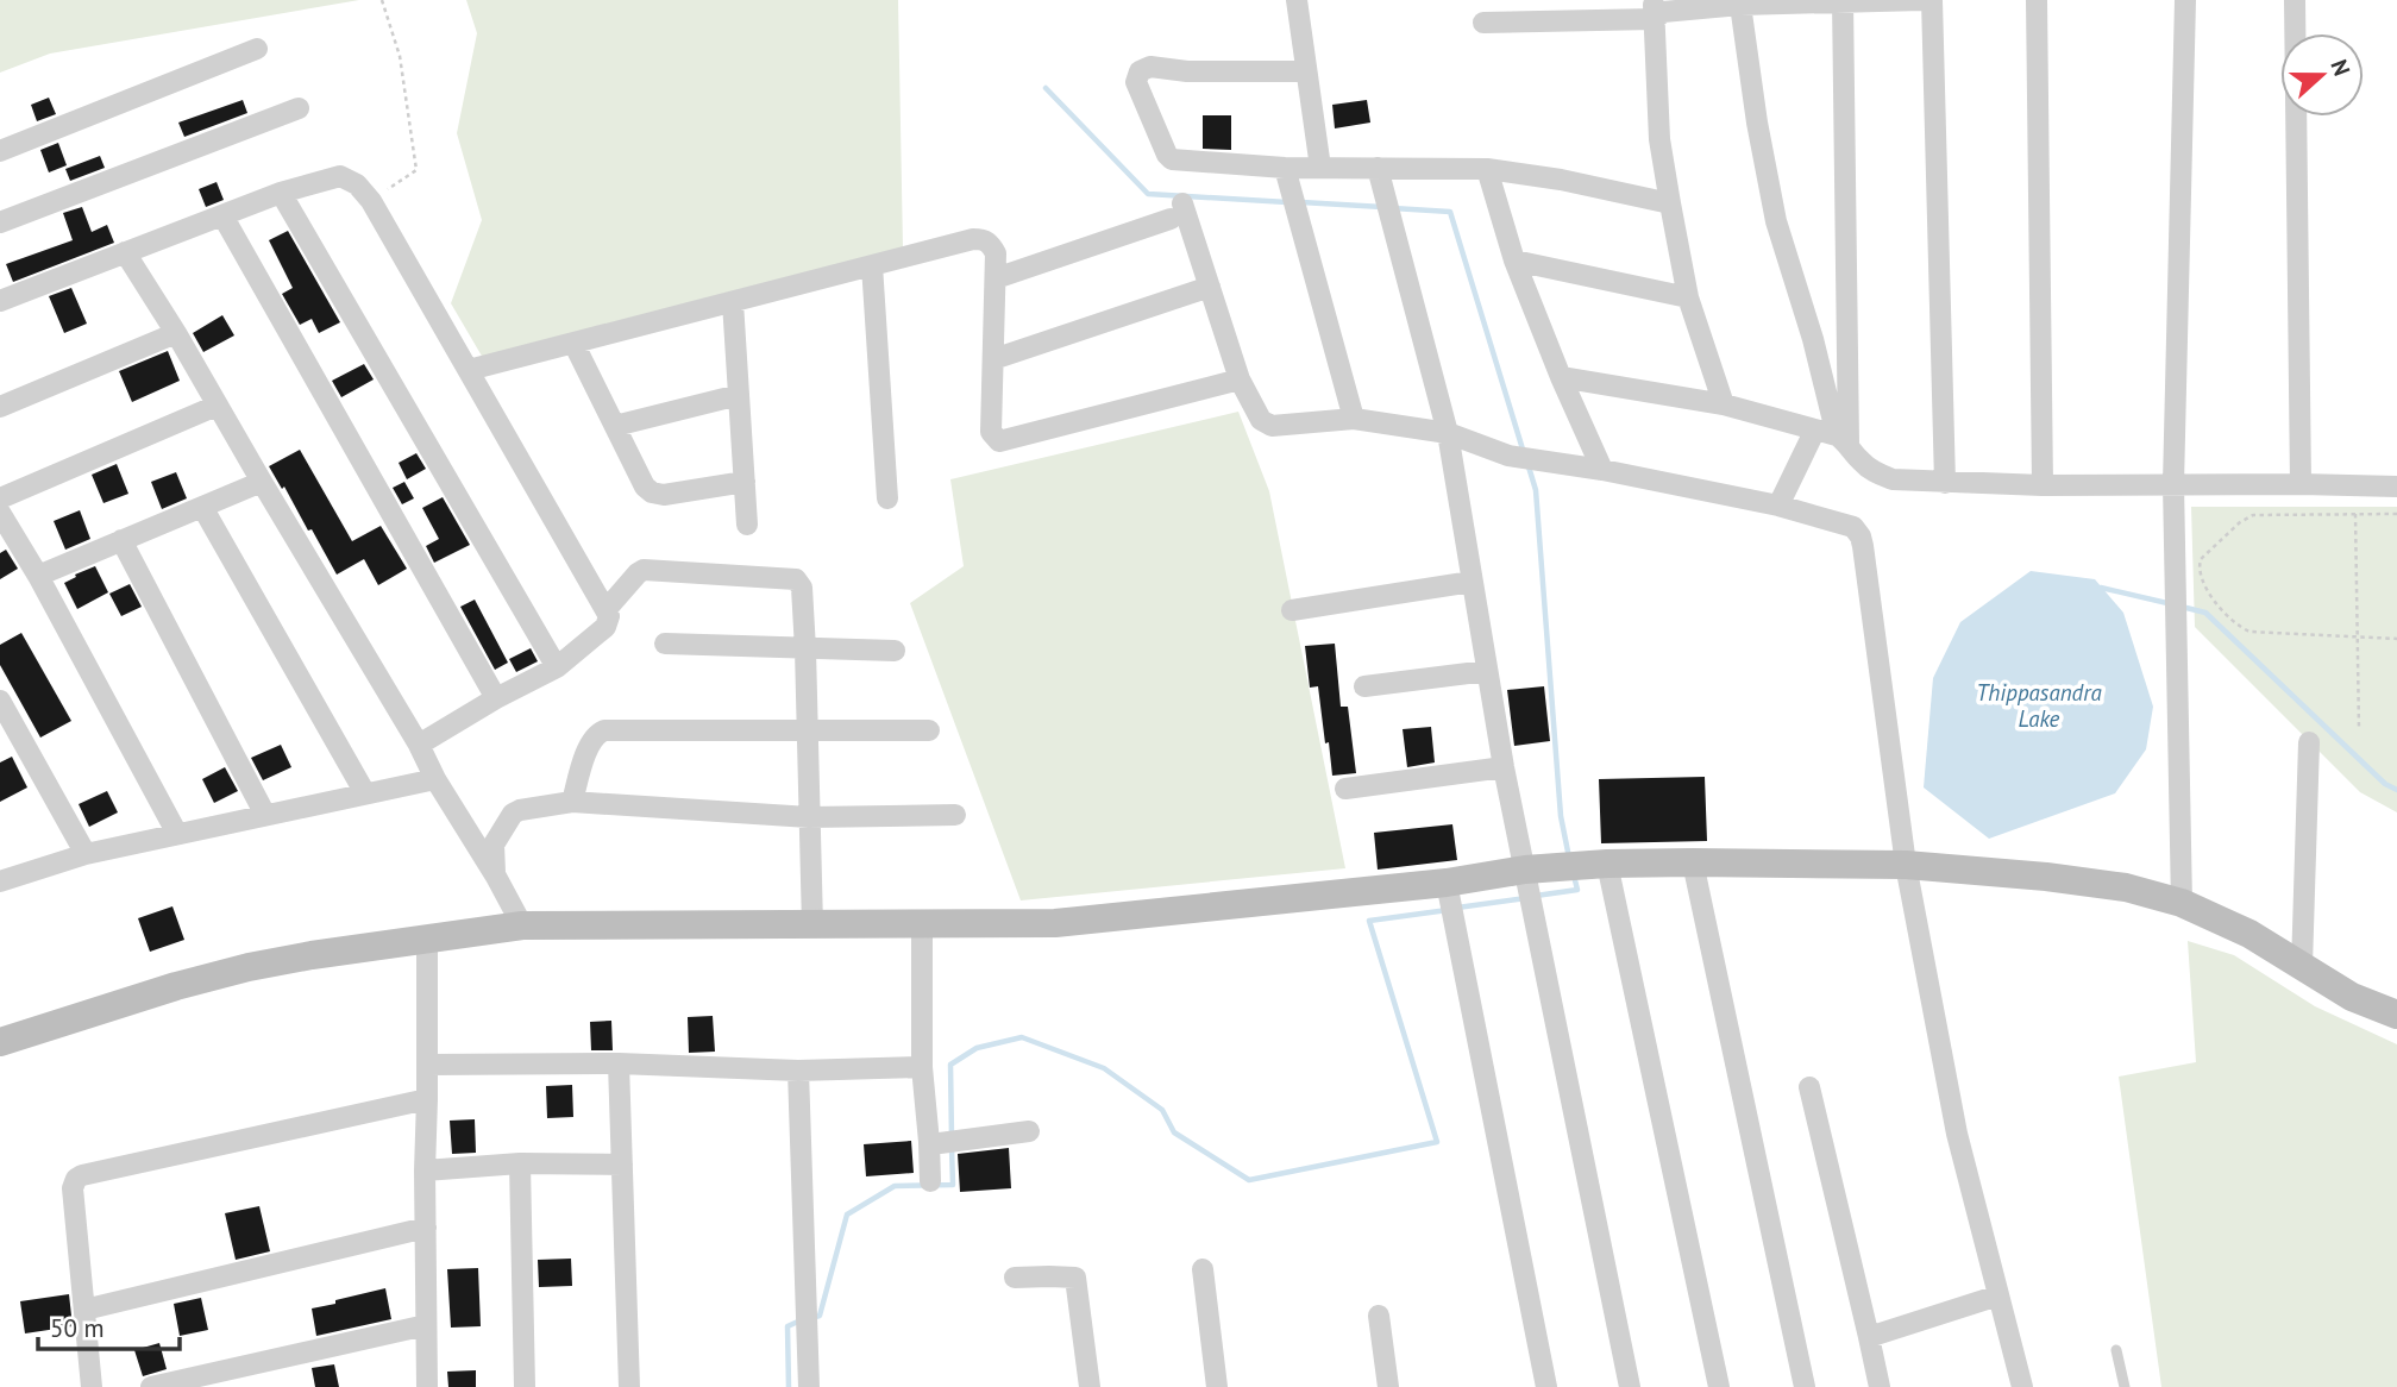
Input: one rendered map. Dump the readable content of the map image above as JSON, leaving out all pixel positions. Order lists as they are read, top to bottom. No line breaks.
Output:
{"water":["Thippasandra Lake"],"scale_bar":"50 m","north":"right"}
